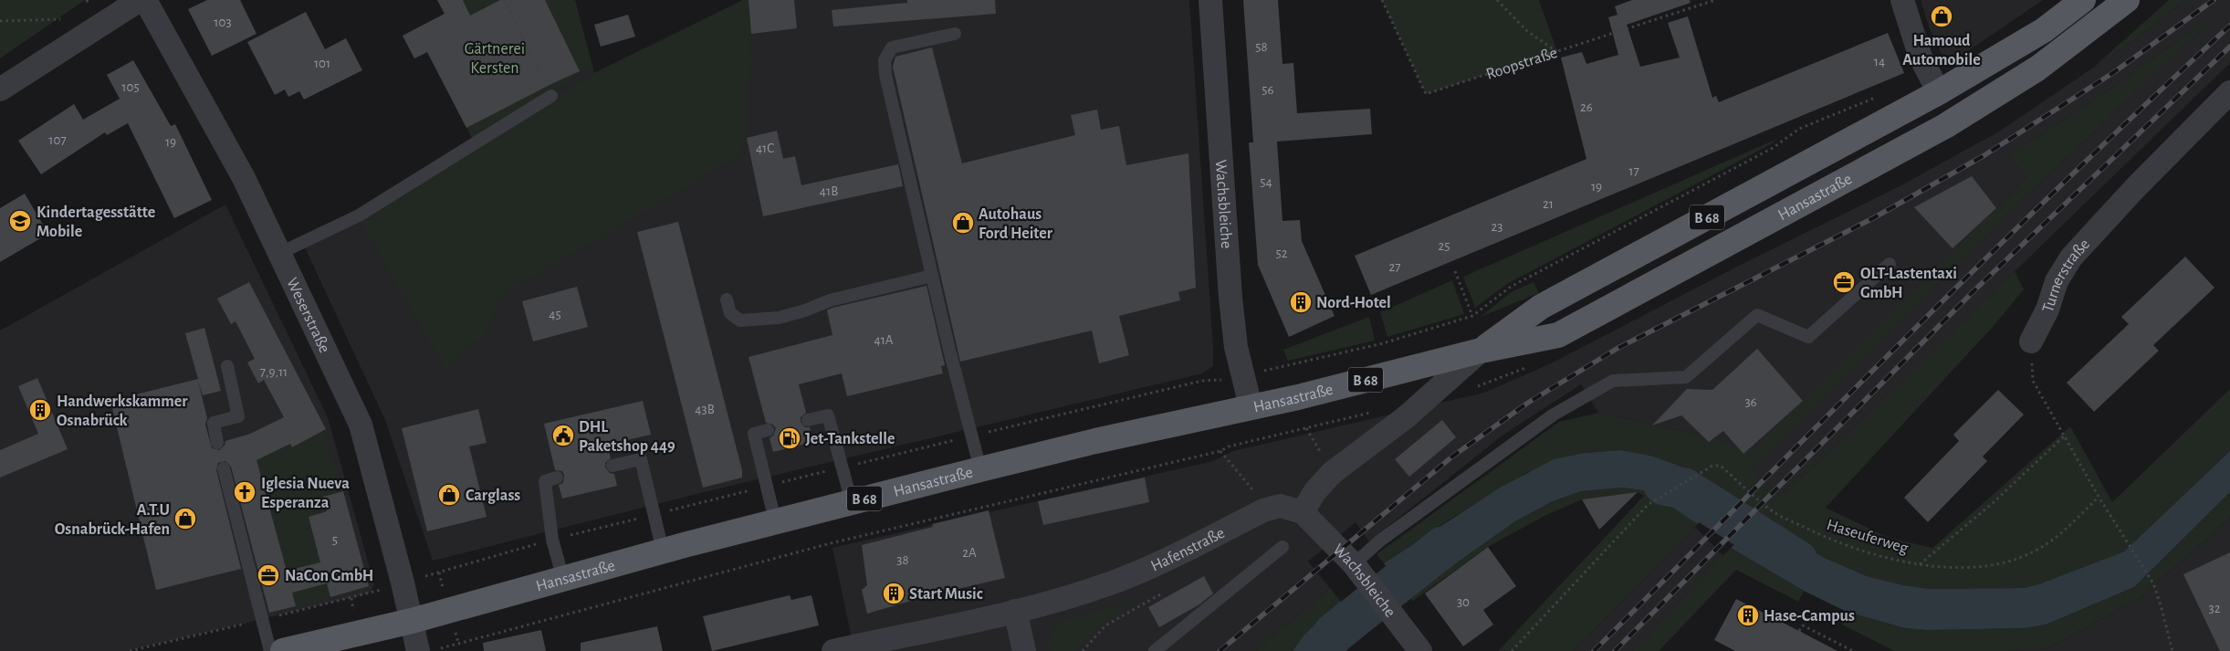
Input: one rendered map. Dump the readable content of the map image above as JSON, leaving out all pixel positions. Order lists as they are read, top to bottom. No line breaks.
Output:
{"streets":{"main road":["Hansastraße","B 68"],"street":["Wachsbleiche","Turnerstraße","Weserstraße","Hafenstraße"],"path":["Roopstraße","Haseuferweg"]},"crossings":[["Hansastraße","Wachsbleiche"],["Hansastraße","Weserstraße"],["Wachsbleiche","Hafenstraße"]],"parks":["Gärtnerei Kersten"],"places":{"shop":["Hamoud Automobile","Autohaus Ford Heiter","Carglass","A.T.U Osnabrück-Hafen"],"school or university":["Kindertagesstätte Mobile"],"office":["OLT-Lastentaxi GmbH","NaCon GmbH"],"building":["Nord-Hotel","Handwerkskammer Osnabrück","Start Music","Hase-Campus"],"public building":["DHL Paketshop 449"],"fuel station":["Jet-Tankstelle"],"church":["Iglesia Nueva Esperanza"]},"house_numbers":["103","58","14","101","105","56","26","107","19","41C","17","54","19","41B","21","23","25","52","27","45","41A","7,9,11","36","43B","5","2A","38","30","32"]}
